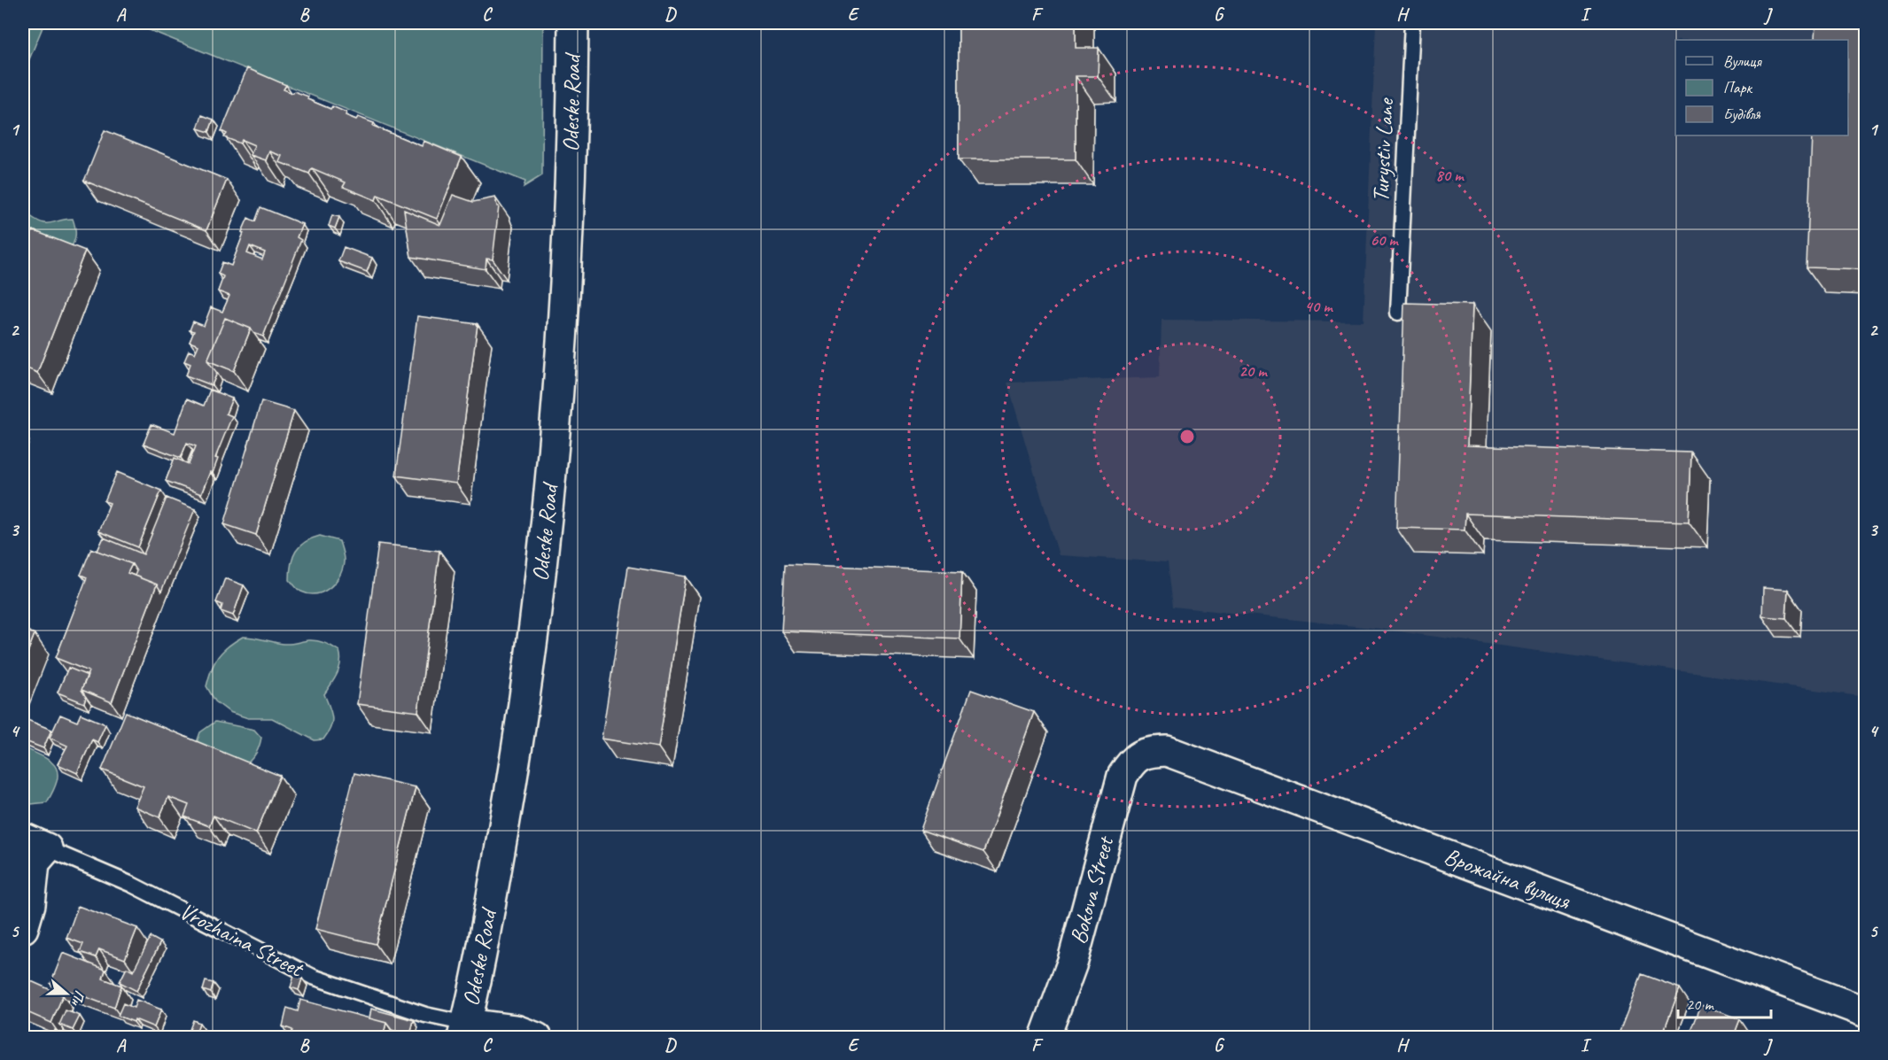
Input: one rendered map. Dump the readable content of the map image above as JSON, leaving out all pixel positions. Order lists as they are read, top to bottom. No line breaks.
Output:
{"streets":{"main road":["Odeske Road","Врожайна вулиця","Bokova Street"],"lane":["Turystiv Lane","Vrozhaina Street"]},"crossings":[["Odeske Road","Vrozhaina Street"],["Врожайна вулиця","Bokova Street"]],"legend":["Вулиця","Парк","Будівля"],"scale_bar":"20 m","north":"right","grid":{"columns":["A","B","C","D","E","F","G","H","I","J"],"rows":["1","2","3","4","5"]},"rings":["80 m","60 m","40 m","20 m"]}
